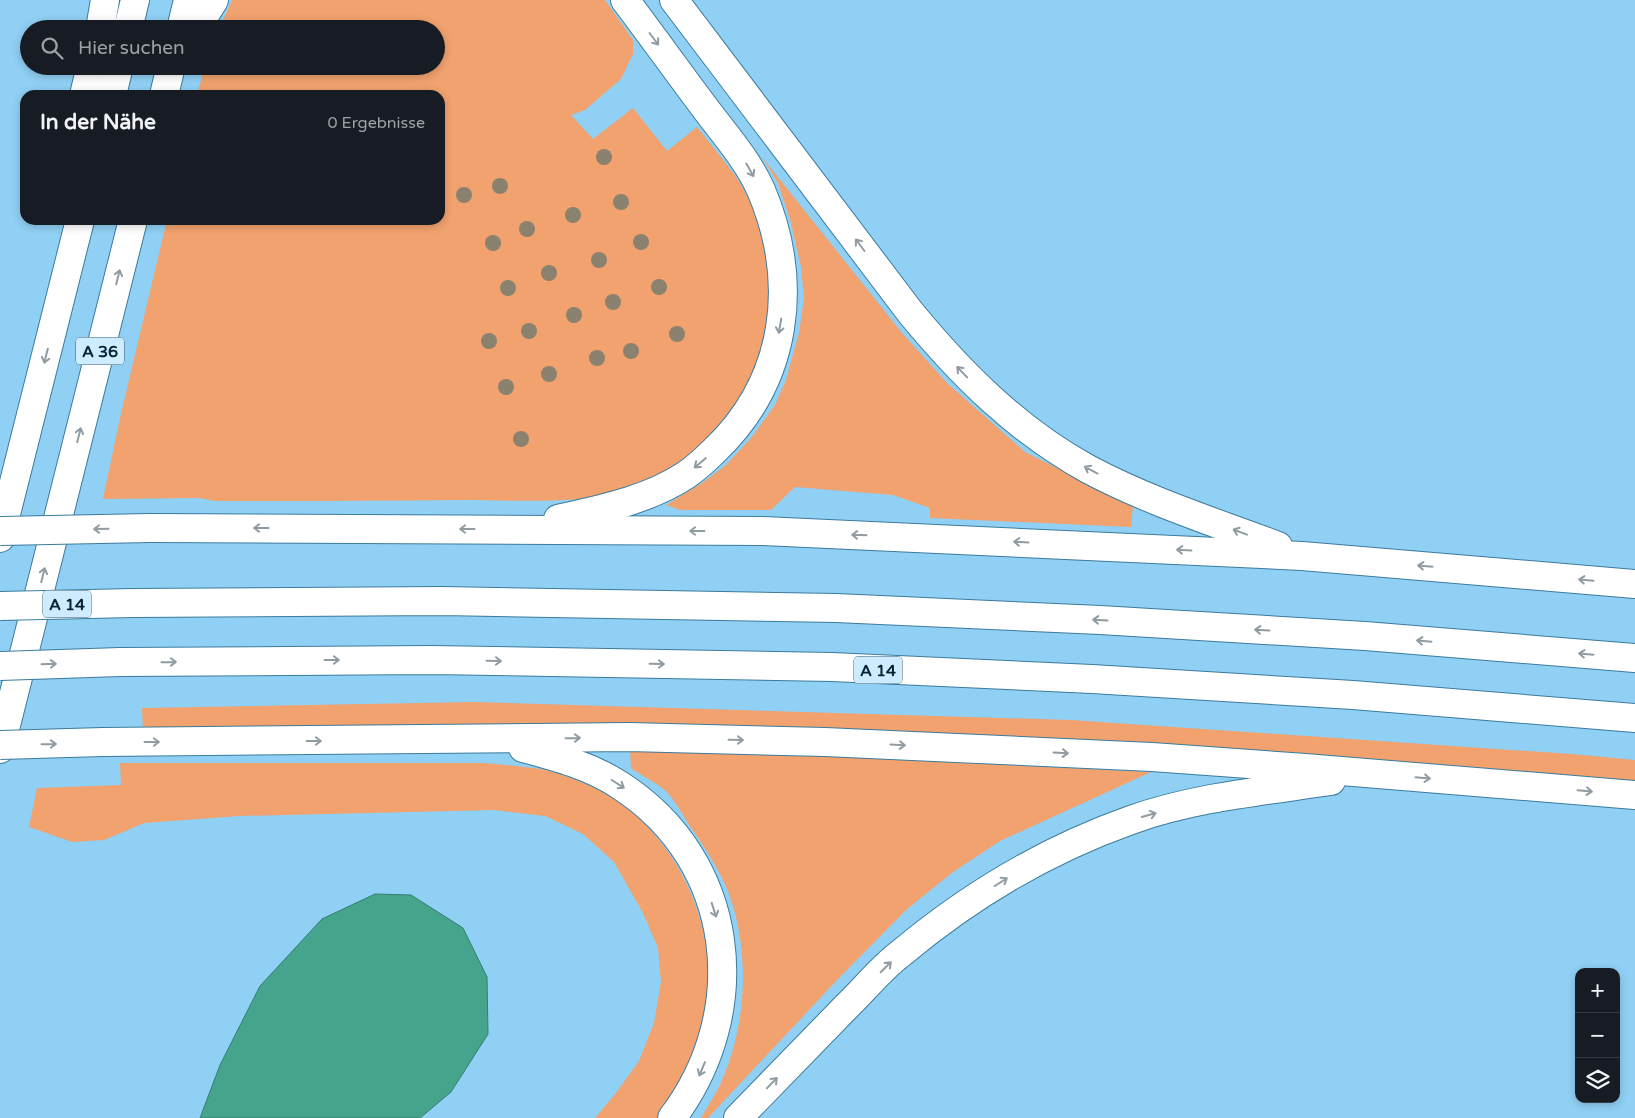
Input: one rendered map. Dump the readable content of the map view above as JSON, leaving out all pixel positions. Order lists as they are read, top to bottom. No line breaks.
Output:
{"streets":{"highway":["A 36","A 14"]},"page":{"search":"Hier suchen","heading":["In der Nähe","0 Ergebnisse"],"map_buttons":["+","−"]}}
